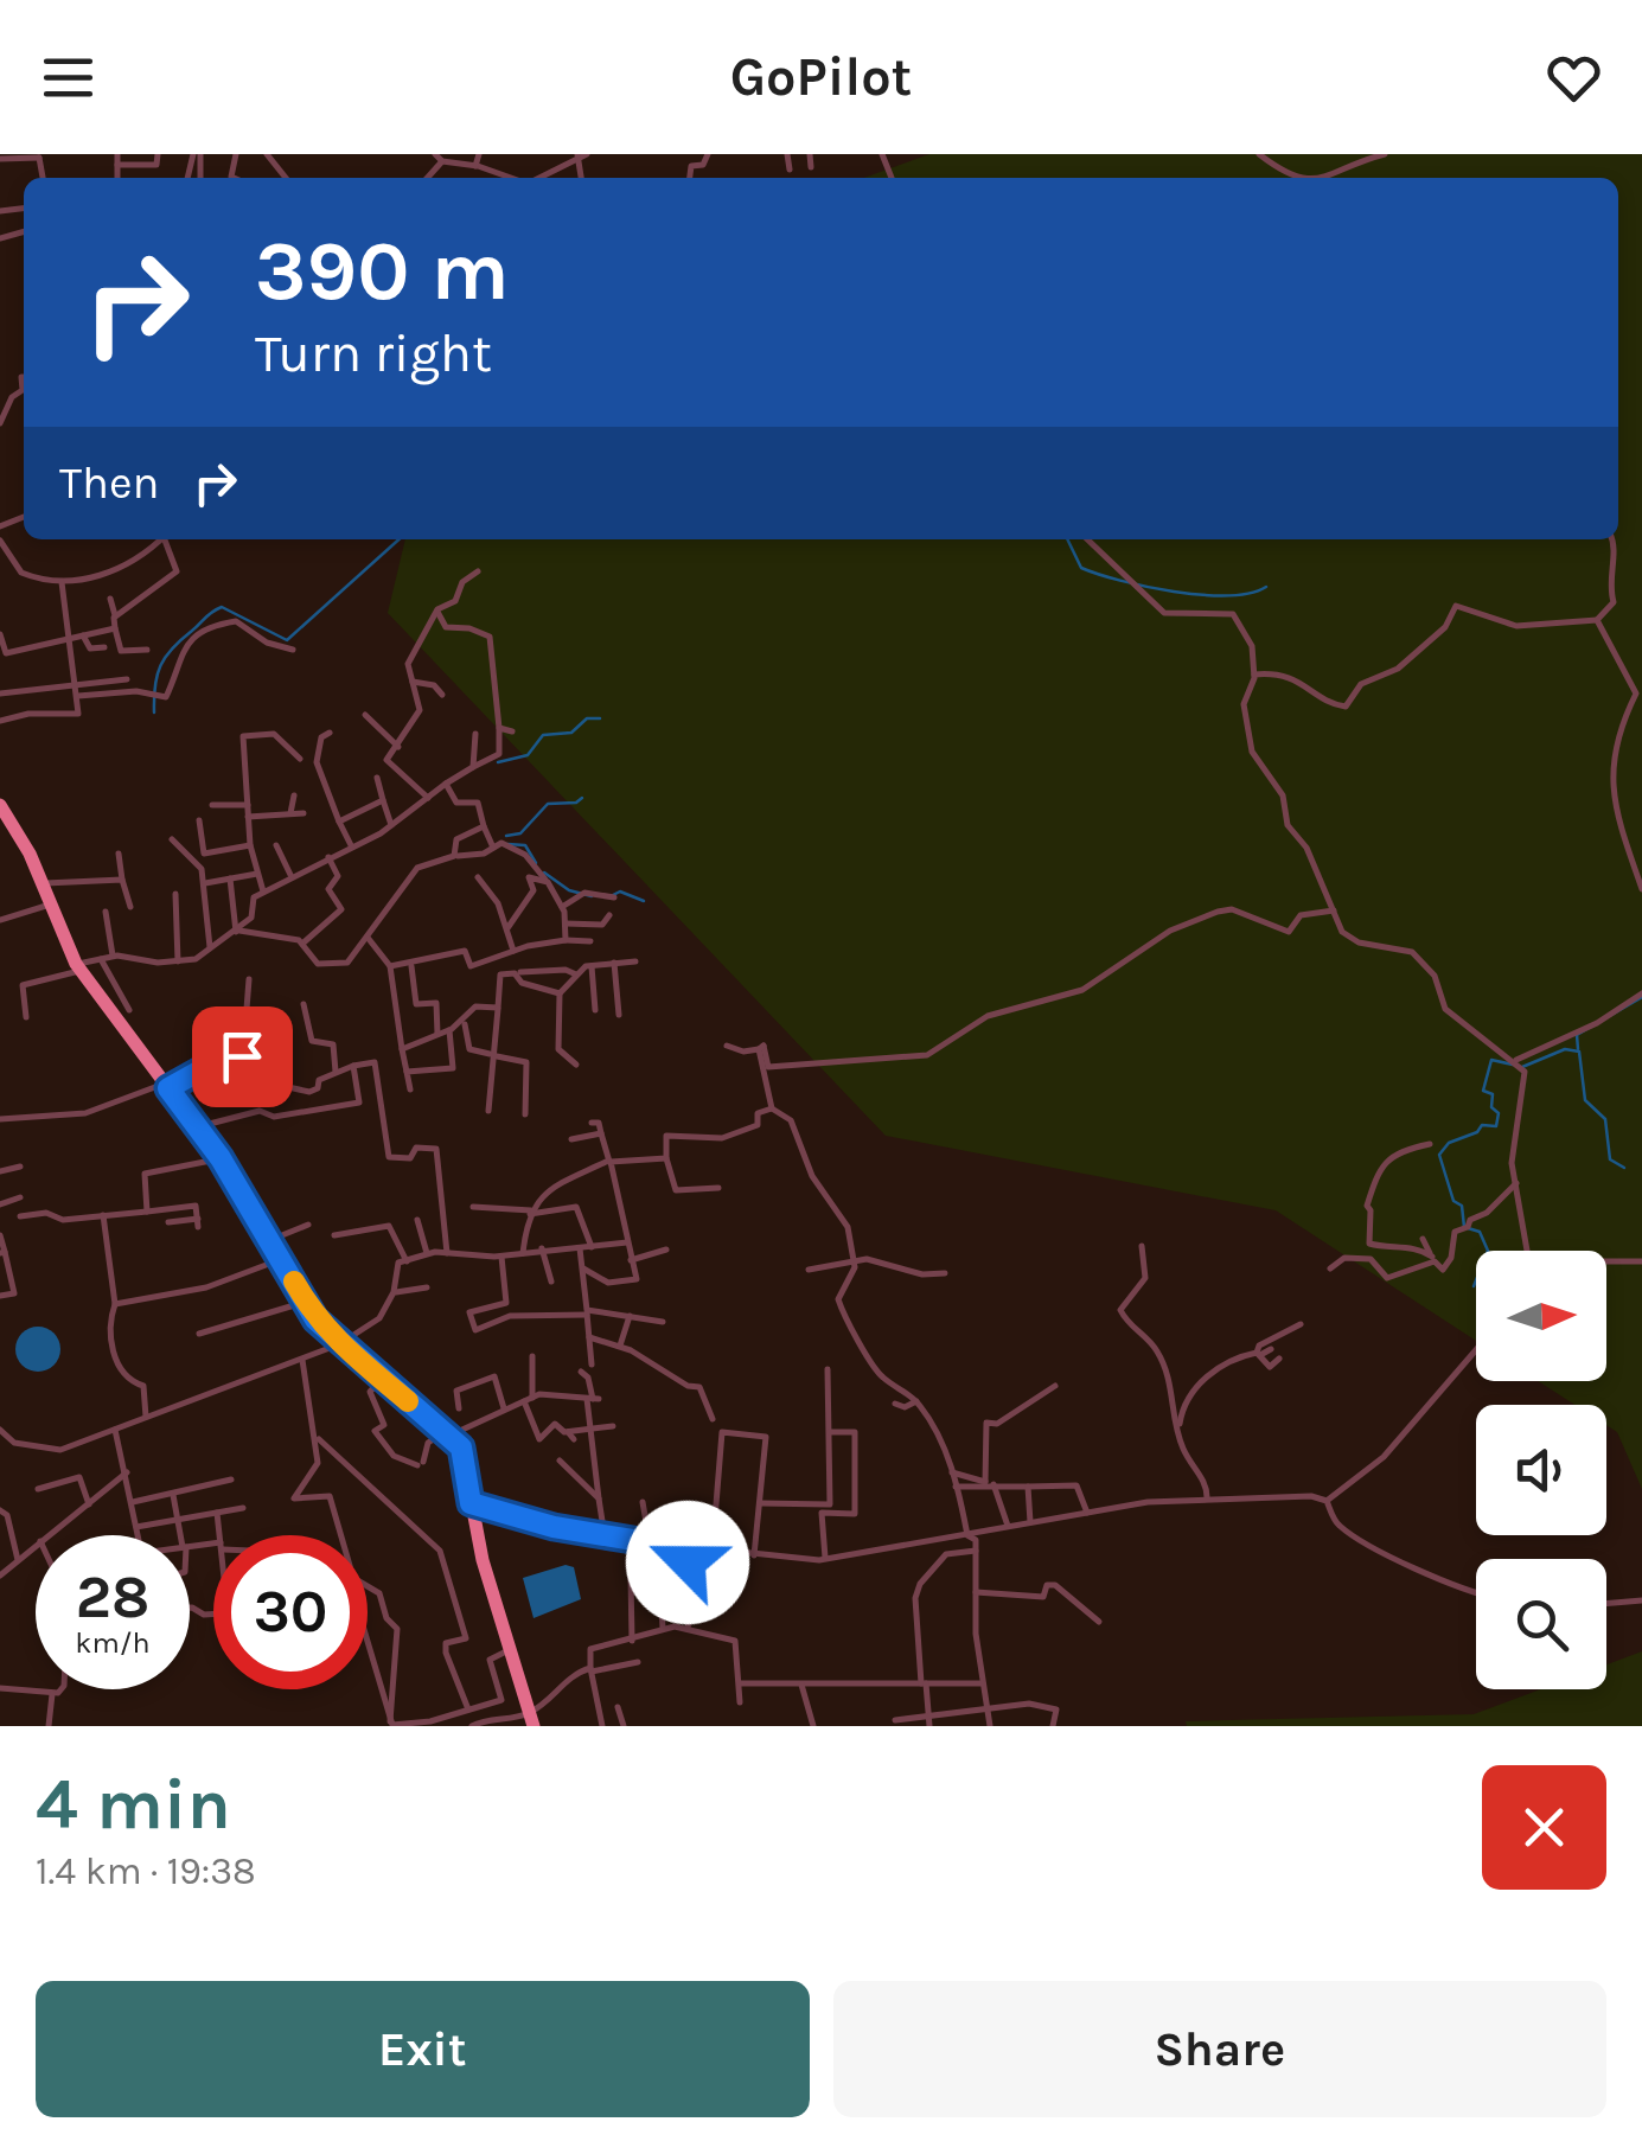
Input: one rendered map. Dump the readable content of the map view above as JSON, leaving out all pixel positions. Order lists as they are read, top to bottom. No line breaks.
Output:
{"north":"right","page":{"header":"GoPilot","turn":["390 m","Turn right"],"then":"Then","speed":"28 km/h","limit":"30","heading":["4 min","1.4 km · 19:38"],"buttons":["Exit","Share"]}}
